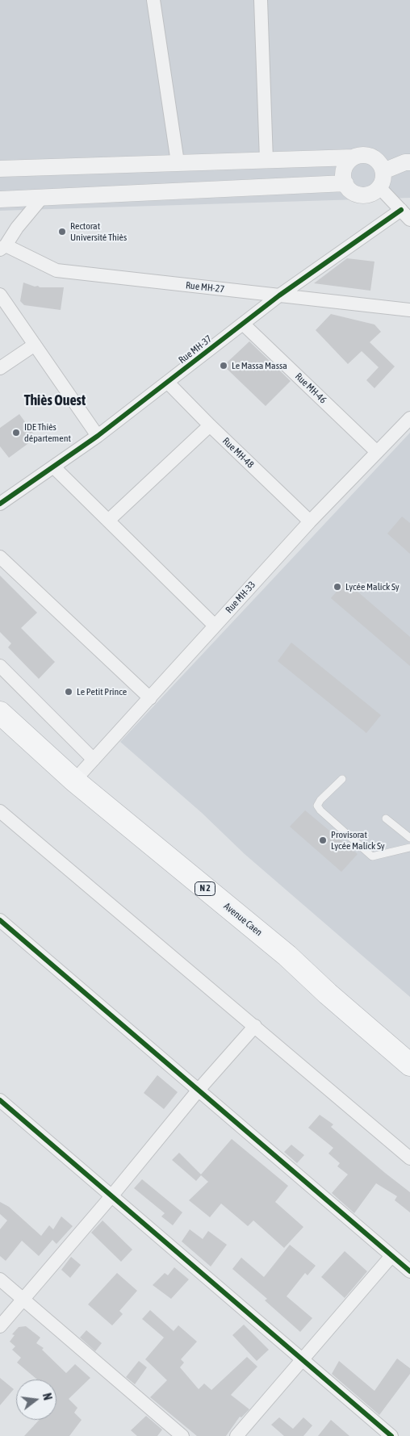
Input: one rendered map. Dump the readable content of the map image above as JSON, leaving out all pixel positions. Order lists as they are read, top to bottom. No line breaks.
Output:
{"streets":{"highway":["N 2","Avenue Caen"],"street":["Rue MH-27","Rue MH-37","Rue MH-46","Rue MH-48","Rue MH-33"]},"crossings":[["Rue MH-27","Rue MH-37"],["Rue MH-37","Rue MH-46"],["Rue MH-37","Rue MH-48"],["Rue MH-46","Rue MH-33"],["Rue MH-48","Rue MH-33"],["Rue MH-33","Avenue Caen"]],"districts":["Thiès Ouest"],"places":["Rectorat Université Thiès","Le Massa Massa","IDE Thiès département","Lycée Malick Sy","Le Petit Prince","Provisorat Lycée Malick Sy"],"north":"right"}
